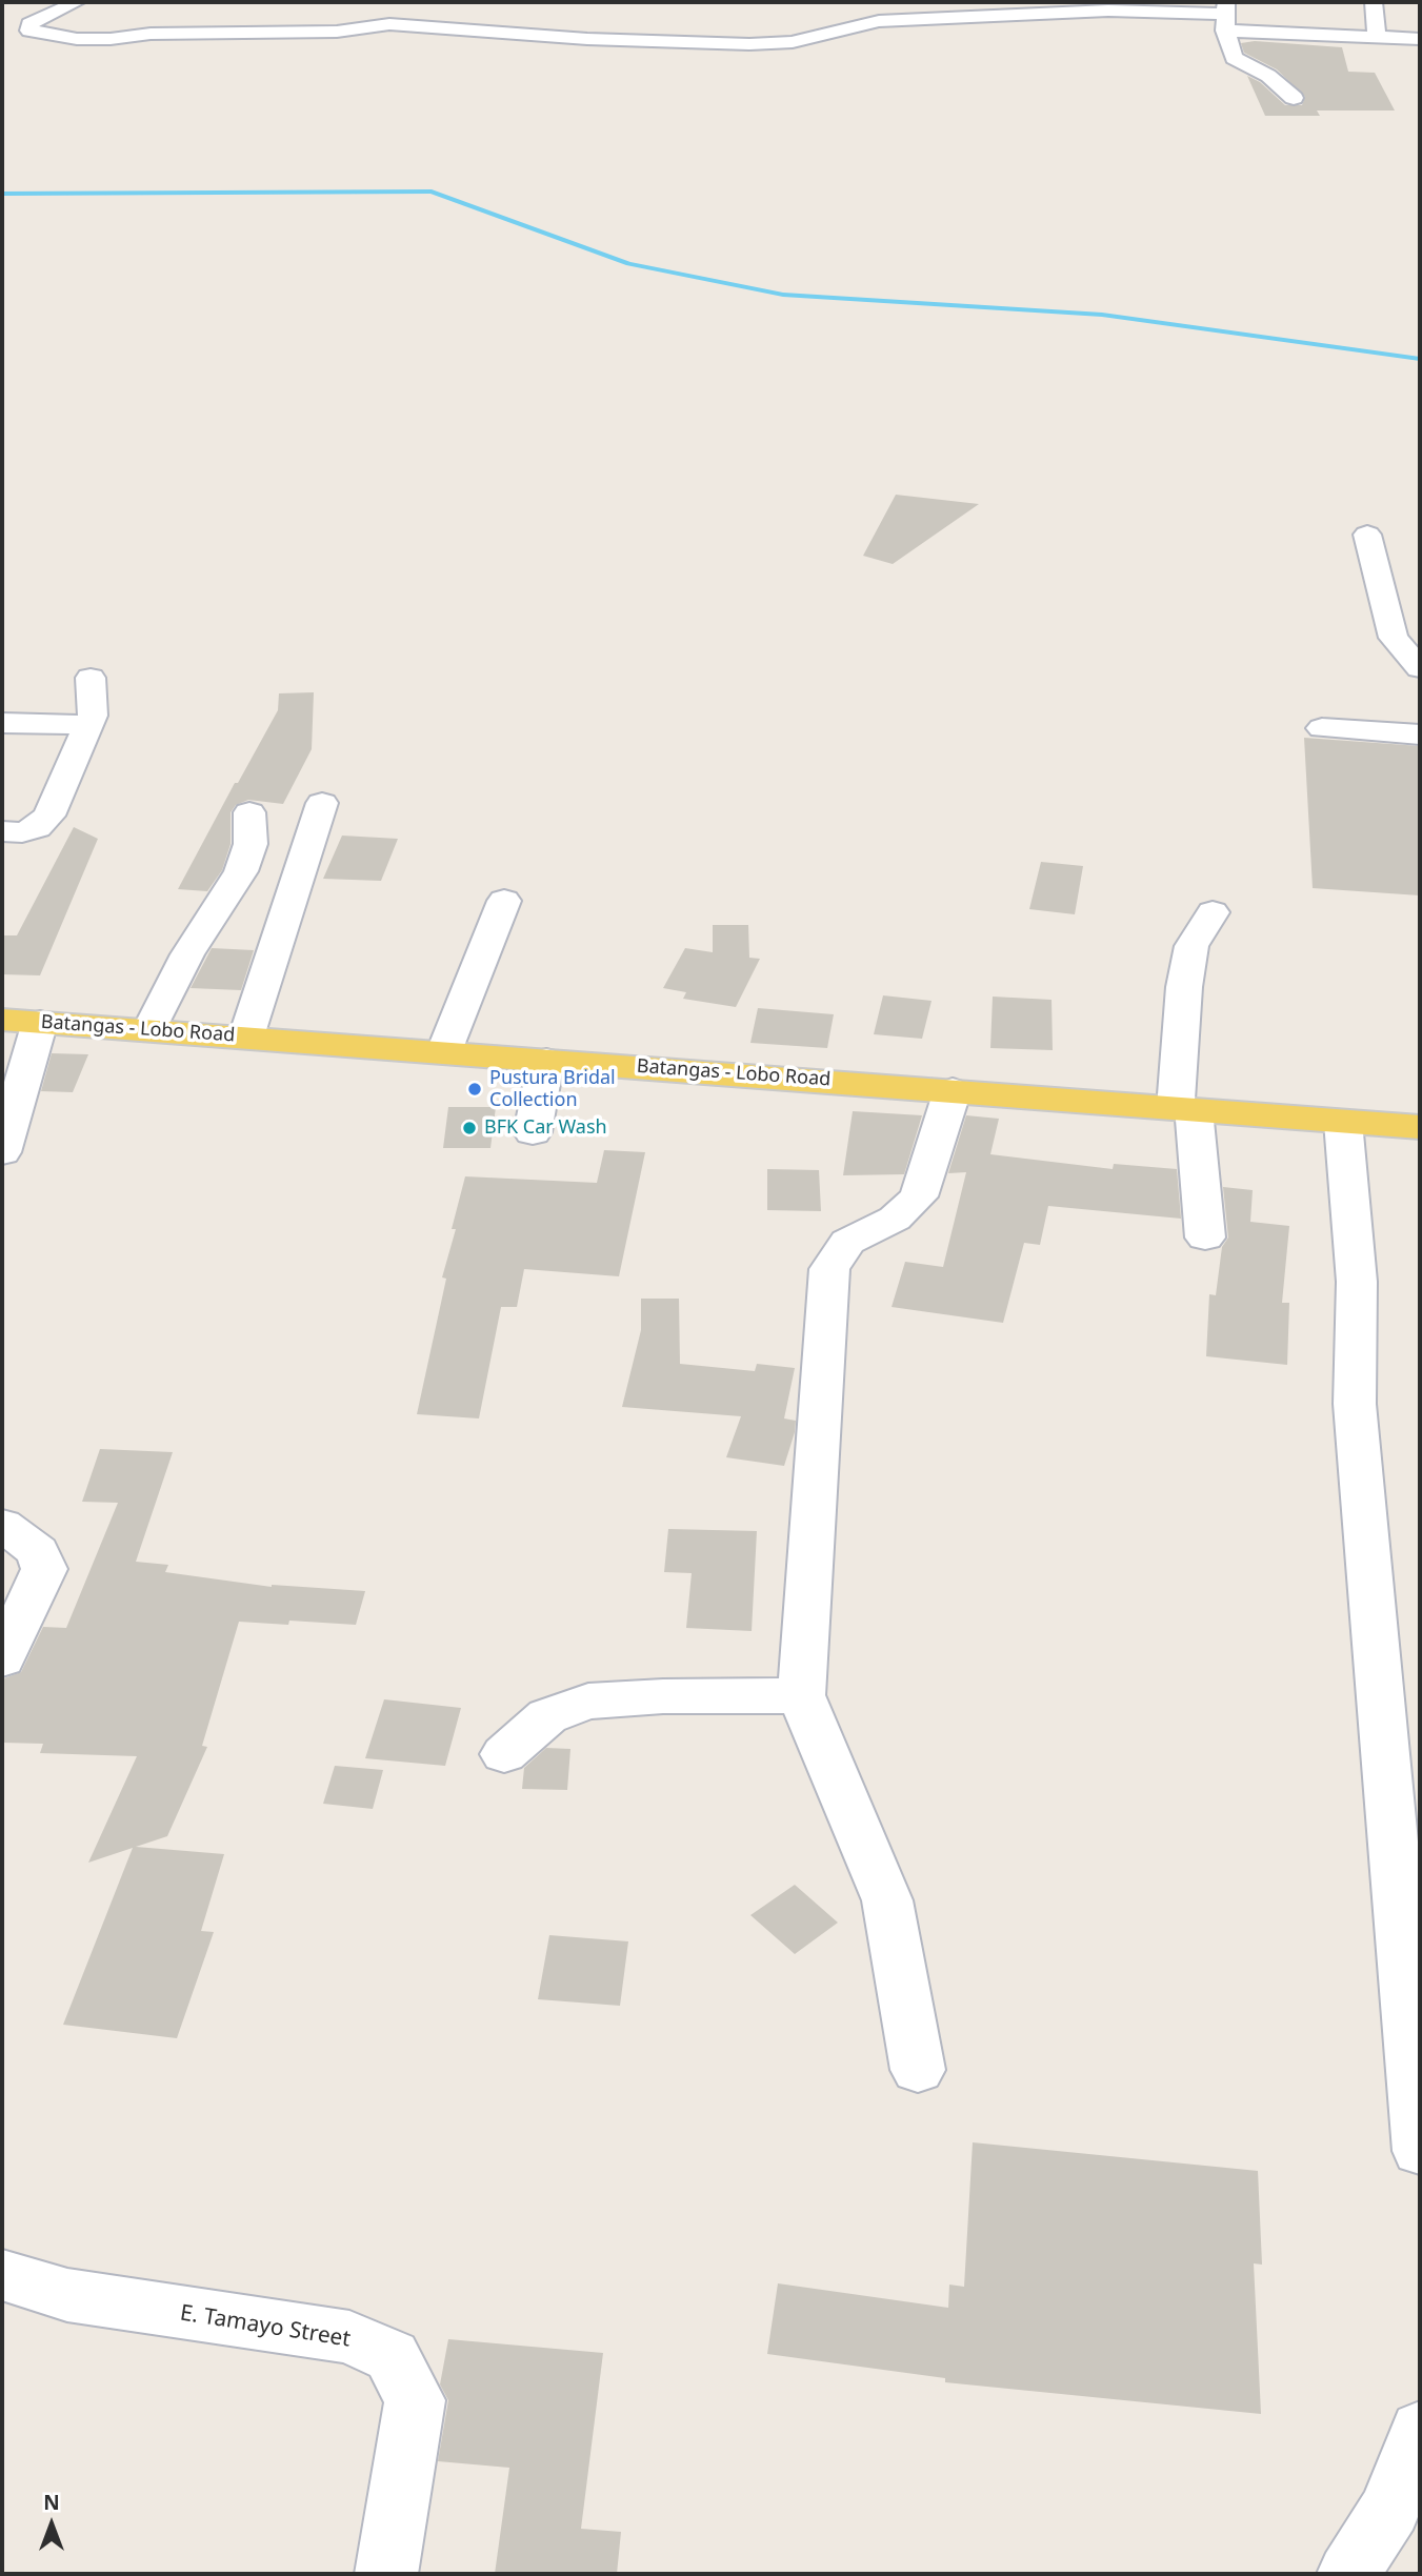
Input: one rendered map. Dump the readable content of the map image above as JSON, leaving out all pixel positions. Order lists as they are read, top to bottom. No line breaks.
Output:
{"streets":{"main road":["Batangas - Lobo Road"],"street":["E. Tamayo Street"]},"places":["Pustura Bridal Collection","BFK Car Wash"],"north":"top"}
